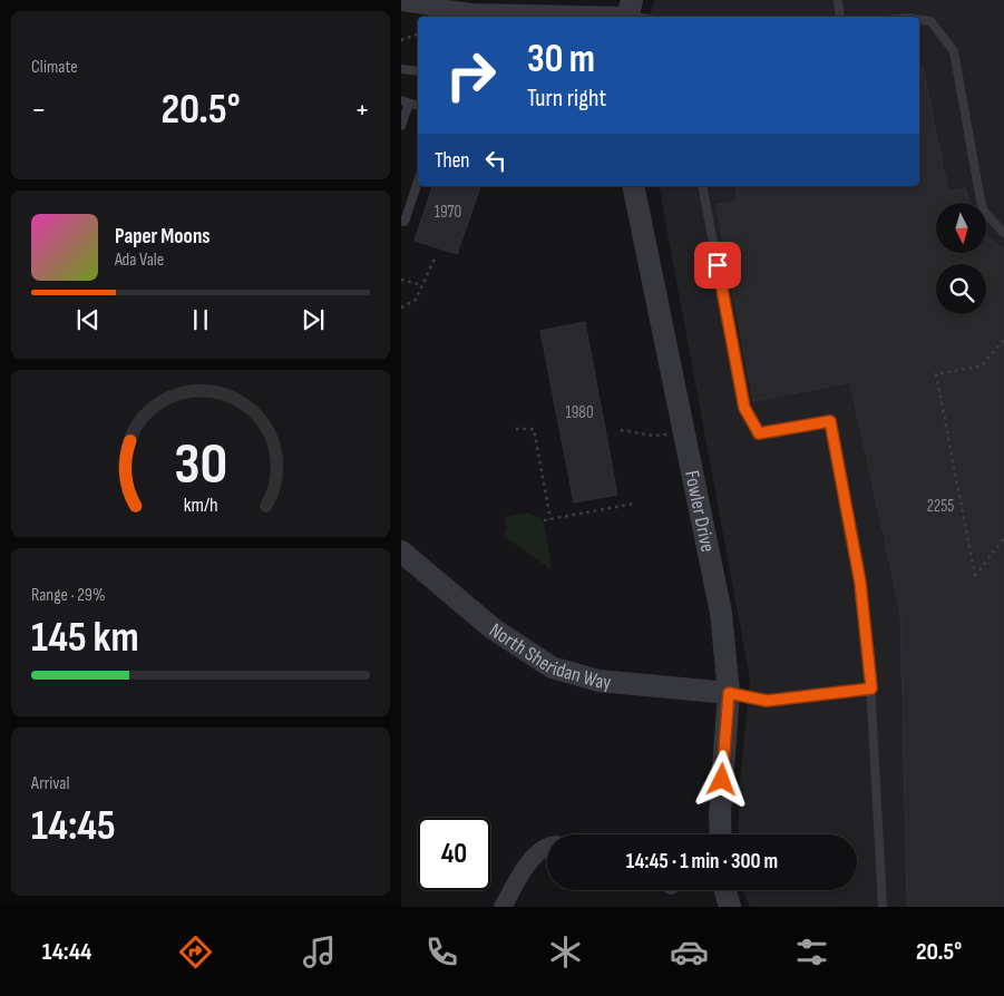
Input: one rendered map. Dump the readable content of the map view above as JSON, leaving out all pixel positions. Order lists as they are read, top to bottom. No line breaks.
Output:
{"streets":{"street":["Fowler Drive","North Sheridan Way"]},"crossings":[["Fowler Drive","North Sheridan Way"]],"house_numbers":["1970","1980","2255"],"north":"bottom","page":{"tile":["Climate",["Range · 29%","145 km"],["Arrival","14:45"]],"turn":["30 m","Turn right"],"heat":["−","20.5°","+"],"then":"Then","song":["Paper Moons","Ada Vale"],"limit":"40","trip":"14:45 · 1 min · 300 m","tabs":["14:44","20.5°"],"gauge":["30","km/h"]}}
